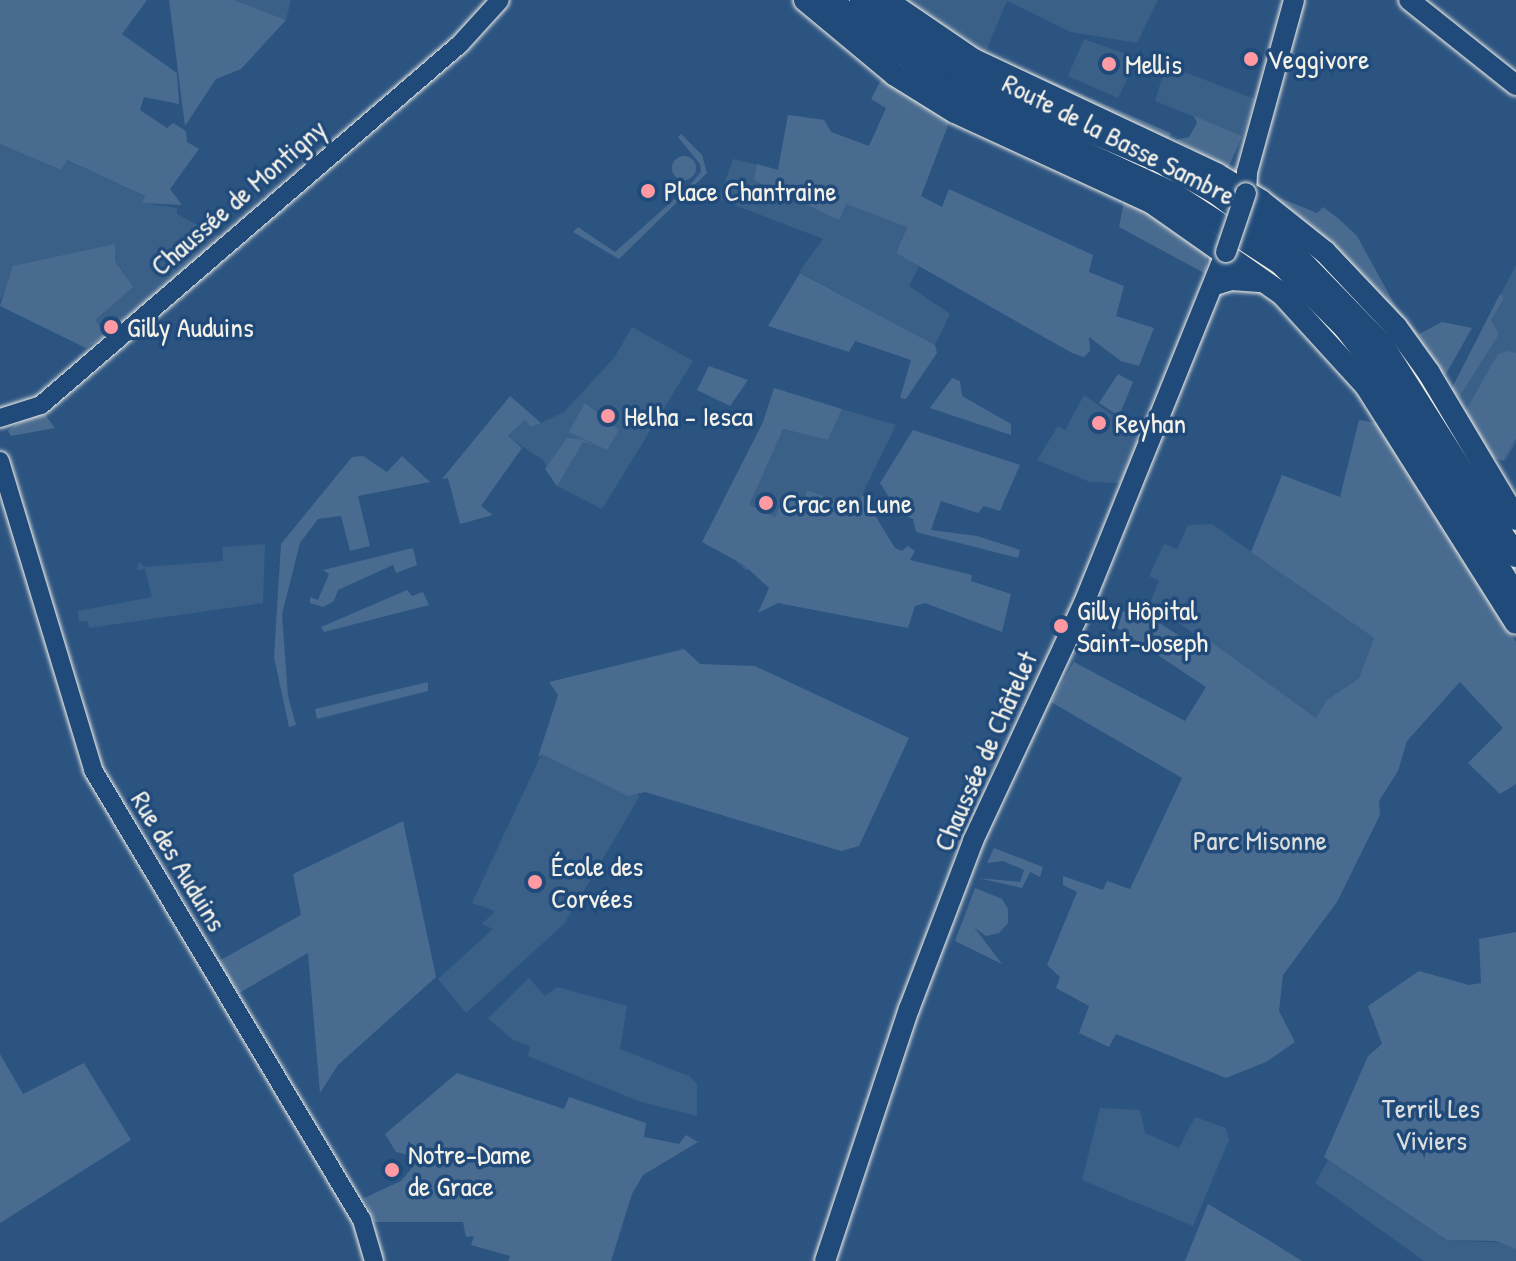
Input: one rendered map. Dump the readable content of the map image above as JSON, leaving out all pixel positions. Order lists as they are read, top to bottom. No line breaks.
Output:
{"streets":{"highway":["Route de la Basse Sambre"],"main road":["Chaussée de Châtelet"],"street":["Chaussée de Montigny","Rue des Auduins"]},"parks":["Parc Misonne","Terril Les Viviers"],"places":["Veggivore","Mellis","Place Chantraine","Gilly Auduins","Helha - Iesca","Reyhan","Crac en Lune","Gilly Hôpital Saint-Joseph","École des Corvées","Notre-Dame de Grace"]}
